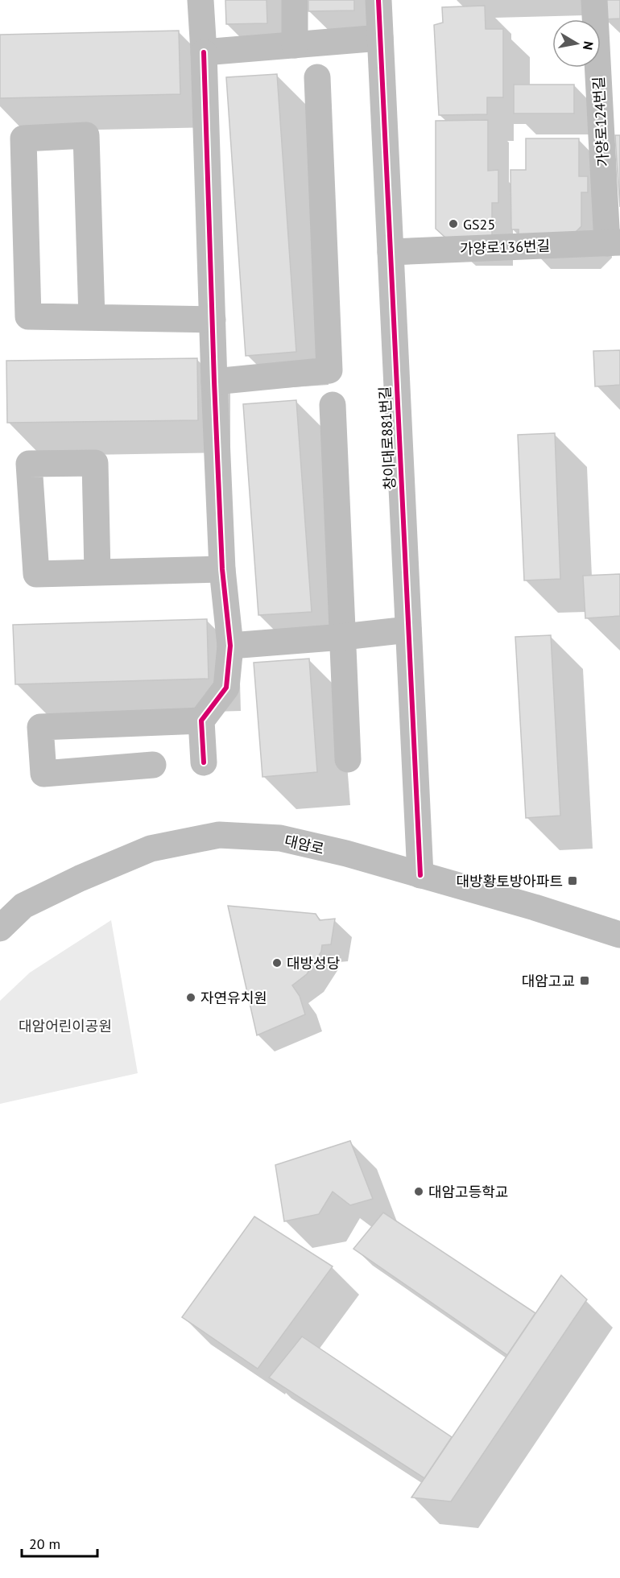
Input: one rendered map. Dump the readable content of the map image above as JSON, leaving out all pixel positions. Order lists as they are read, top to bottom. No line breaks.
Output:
{"streets":{"street":["가양로124번길","가양로136번길","창이대로881번길","대암로"]},"crossings":[["가양로124번길","가양로136번길"],["가양로136번길","창이대로881번길"],["창이대로881번길","대암로"]],"parks":["대암어린이공원"],"places":{"other":["GS25","대방성당","자연유치원","대암고등학교"],"transit":["대방황토방아파트","대암고교"]},"scale_bar":"20 m","north":"right"}
